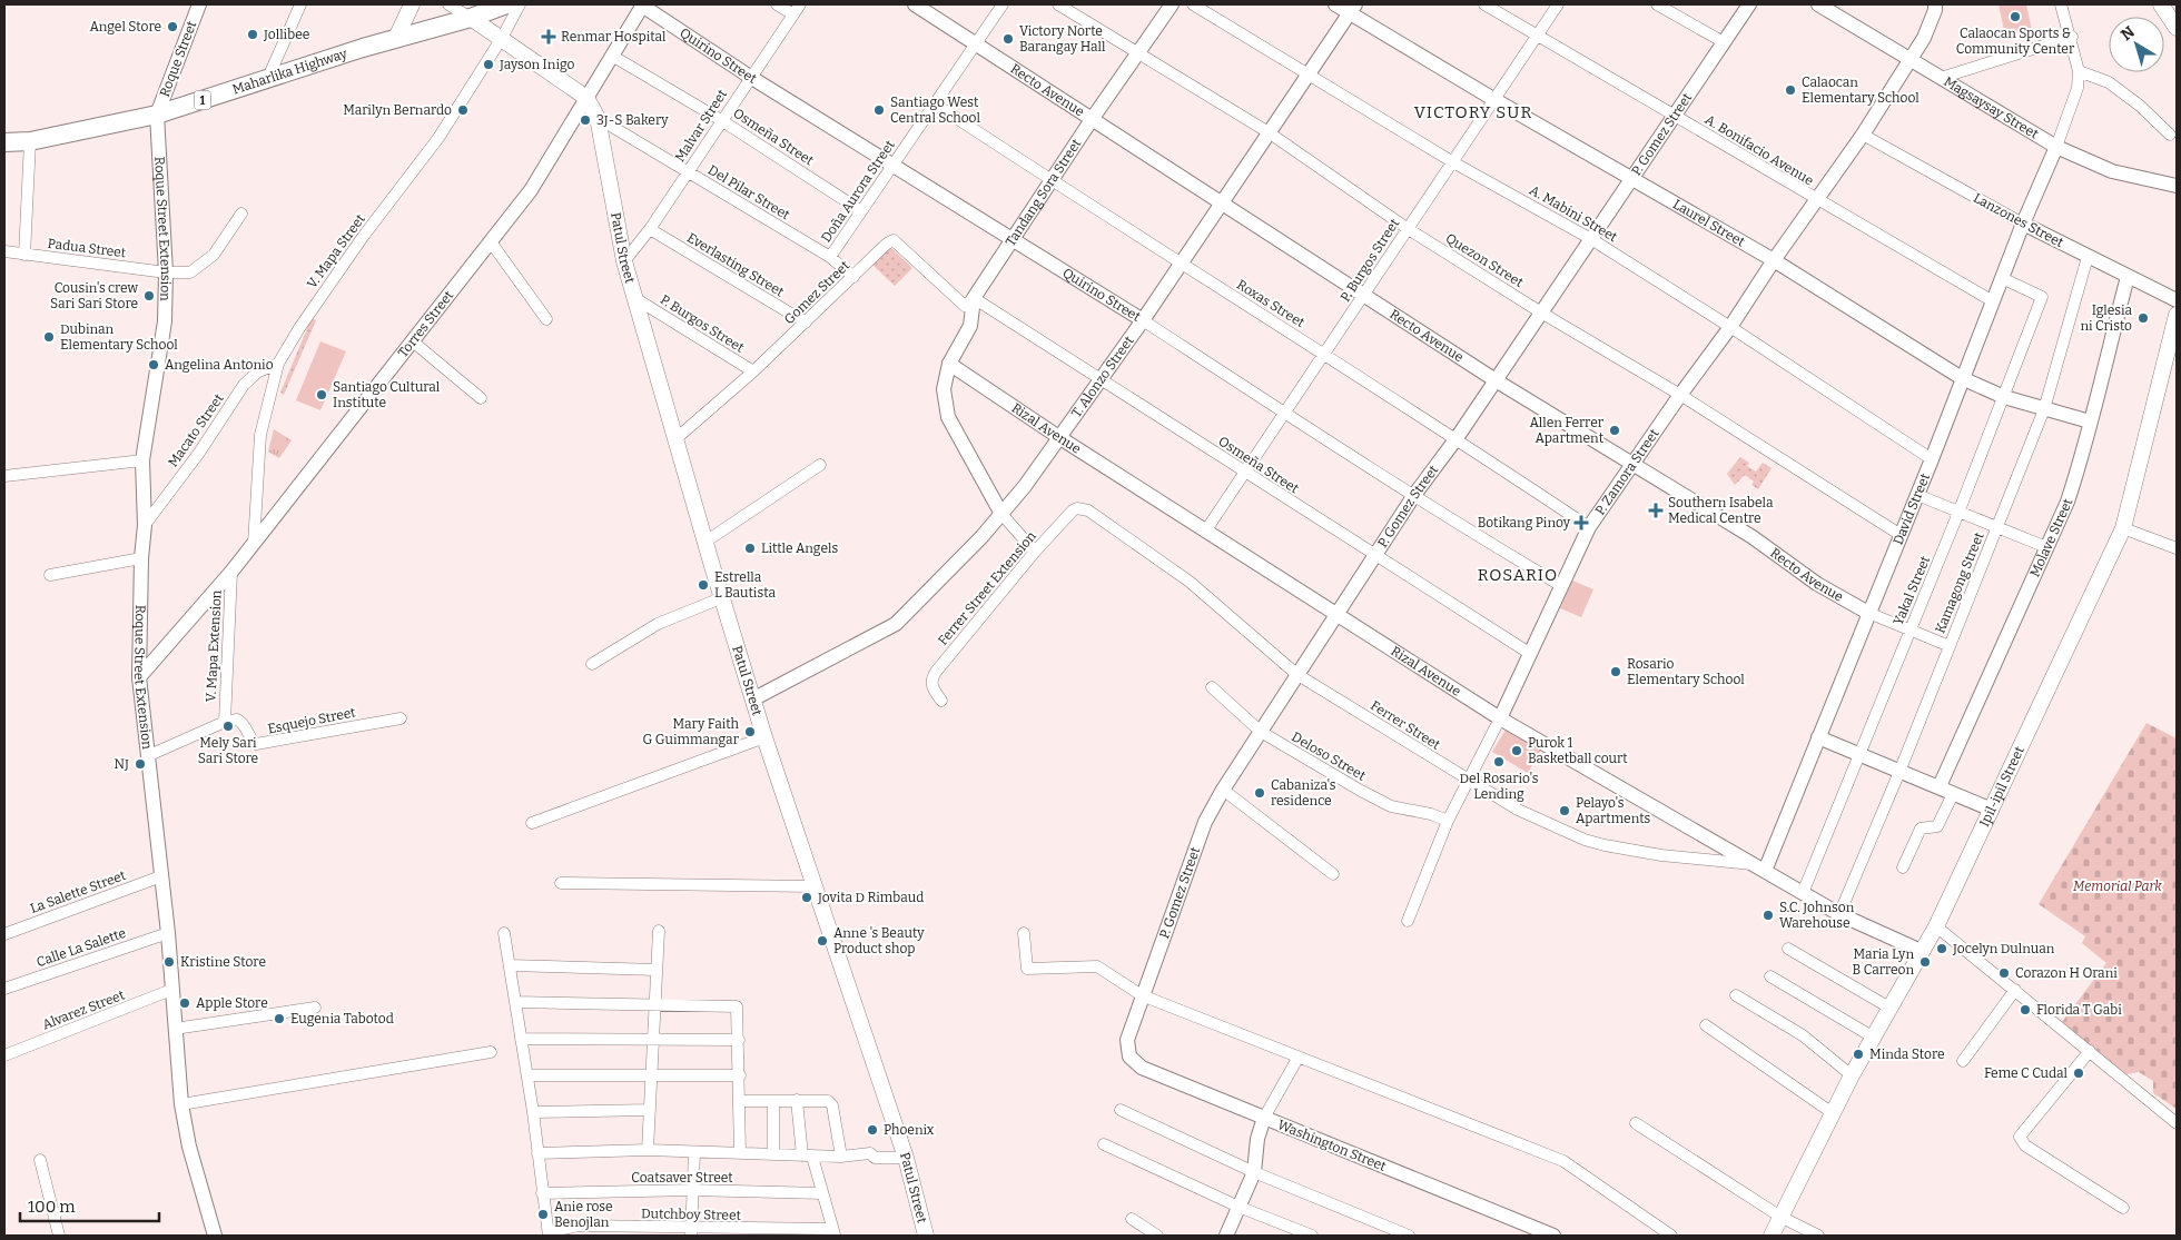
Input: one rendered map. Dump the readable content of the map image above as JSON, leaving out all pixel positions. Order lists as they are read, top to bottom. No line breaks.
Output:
{"streets":{"main road":["Maharlika Highway","1","Patul Street","Ipil-ipil Street"],"street":["Quirino Street","Roque Street","Recto Avenue","Magsaysay Street","Malvar Street","P. Gomez Street","Osmeña Street","A. Bonifacio Avenue","Doña Aurora Street","Tandang Sora Street","Del Pilar Street","A. Mabini Street","Lanzones Street","Laurel Street","Roque Street Extension","Padua Street","V. Mapa Street","P. Burgos Street","Quezon Street","Everlasting Street","Gomez Street","Roxas Street","Torres Street","T. Alonzo Street","Rizal Avenue","Macato Street","P. Zamora Street","David Street","Molave Street","Kamagong Street","Ferrer Street Extension","Yakal Street","V. Mapa Extension","Esquejo Street","Ferrer Street","Deloso Street","La Salette Street","Calle La Salette","Alvarez Street","Washington Street","Coatsaver Street","Dutchboy Street"]},"crossings":[["Quirino Street","Malvar Street"],["Quirino Street","P. Gomez Street"],["Quirino Street","Doña Aurora Street"],["Quirino Street","Tandang Sora Street"],["Quirino Street","P. Burgos Street"],["Quirino Street","Torres Street"],["Quirino Street","T. Alonzo Street"],["Quirino Street","P. Zamora Street"],["Roque Street","Maharlika Highway"],["Roque Street","Roque Street Extension"],["Maharlika Highway","Roque Street Extension"],["Recto Avenue","P. Gomez Street"],["Recto Avenue","Doña Aurora Street"],["Recto Avenue","Tandang Sora Street"],["Recto Avenue","P. Burgos Street"],["Recto Avenue","T. Alonzo Street"],["Recto Avenue","P. Zamora Street"],["Recto Avenue","David Street"],["Recto Avenue","Kamagong Street"],["Recto Avenue","Yakal Street"],["Magsaysay Street","P. Zamora Street"],["Magsaysay Street","David Street"],["Malvar Street","Osmeña Street"],["Malvar Street","Del Pilar Street"],["Malvar Street","Patul Street"],["Malvar Street","Everlasting Street"],["P. Gomez Street","Osmeña Street"],["P. Gomez Street","A. Bonifacio Avenue"],["P. Gomez Street","A. Mabini Street"],["P. Gomez Street","Laurel Street"],["P. Gomez Street","Quezon Street"],["P. Gomez Street","Roxas Street"],["P. Gomez Street","Rizal Avenue"],["P. Gomez Street","Ferrer Street"],["P. Gomez Street","Deloso Street"],["P. Gomez Street","Washington Street"],["Osmeña Street","Doña Aurora Street"],["Osmeña Street","Tandang Sora Street"],["Osmeña Street","P. Burgos Street"],["Osmeña Street","Gomez Street"],["Osmeña Street","Torres Street"],["Osmeña Street","T. Alonzo Street"],["Osmeña Street","P. Zamora Street"],["A. Bonifacio Avenue","P. Burgos Street"],["A. Bonifacio Avenue","P. Zamora Street"],["A. Bonifacio Avenue","David Street"],["Doña Aurora Street","Del Pilar Street"],["Doña Aurora Street","Roxas Street"],["Tandang Sora Street","Quezon Street"],["Tandang Sora Street","Gomez Street"],["Tandang Sora Street","Roxas Street"],["Del Pilar Street","Patul Street"],["Del Pilar Street","Gomez Street"],["A. Mabini Street","P. Burgos Street"],["A. Mabini Street","T. Alonzo Street"],["A. Mabini Street","P. Zamora Street"],["A. Mabini Street","David Street"],["Lanzones Street","P. Zamora Street"],["Lanzones Street","David Street"],["Lanzones Street","Molave Street"],["Lanzones Street","Kamagong Street"],["Laurel Street","P. Burgos Street"],["Laurel Street","T. Alonzo Street"],["Laurel Street","P. Zamora Street"],["Laurel Street","David Street"],["Laurel Street","Molave Street"],["Laurel Street","Kamagong Street"],["Laurel Street","Yakal Street"],["Roque Street Extension","Padua Street"],["Roque Street Extension","Torres Street"],["Roque Street Extension","Macato Street"],["Roque Street Extension","La Salette Street"],["Roque Street Extension","Calle La Salette"],["Roque Street Extension","Alvarez Street"],["Patul Street","P. Burgos Street"],["Patul Street","Gomez Street"],["Patul Street","Torres Street"],["Patul Street","T. Alonzo Street"],["V. Mapa Street","Torres Street"],["V. Mapa Street","Macato Street"],["P. Burgos Street","Quezon Street"],["P. Burgos Street","Gomez Street"],["P. Burgos Street","Roxas Street"],["P. Burgos Street","Rizal Avenue"],["Quezon Street","T. Alonzo Street"],["Quezon Street","P. Zamora Street"],["Quezon Street","David Street"],["Everlasting Street","Gomez Street"],["Roxas Street","T. Alonzo Street"],["Roxas Street","P. Zamora Street"],["Torres Street","V. Mapa Extension"],["T. Alonzo Street","Rizal Avenue"],["Rizal Avenue","P. Zamora Street"],["Rizal Avenue","David Street"],["Rizal Avenue","Kamagong Street"],["Rizal Avenue","Yakal Street"],["Rizal Avenue","Ferrer Street"],["Rizal Avenue","Ipil-ipil Street"],["P. Zamora Street","Ferrer Street"],["P. Zamora Street","Deloso Street"],["David Street","Yakal Street"],["David Street","Ferrer Street"],["Ferrer Street Extension","Ferrer Street"],["V. Mapa Extension","Esquejo Street"]],"districts":["VICTORY SUR","ROSARIO"],"parks":["Memorial Park"],"places":{"other":["Calaocan Sports & Community Center","Angel Store","Jollibee","Victory Norte Barangay Hall","Jayson Inigo","Calaocan Elementary School","Marilyn Bernardo","Santiago West Central School","3J-S Bakery","Cousin's crew Sari Sari Store","Iglesia ni Cristo","Dubinan Elementary School","Angelina Antonio","Santiago Cultural Institute","Allen Ferrer Apartment","Little Angels","Estrella L Bautista","Rosario Elementary School","Mely Sari Sari Store","Mary Faith G Guimmangar","Purok 1 Basketball court","Del Rosario's Lending","NJ","Cabaniza's residence","Pelayo's Apartments","Jovita D Rimbaud","S.C. Johnson Warehouse","Anne 's Beauty Product shop","Jocelyn Dulnuan","Kristine Store","Maria Lyn B Carreon","Corazon H Orani","Apple Store","Florida T Gabi","Eugenia Tabotod","Minda Store","Feme C Cudal","Phoenix","Anie rose Benojlan"],"health":["Renmar Hospital","Southern Isabela Medical Centre","Botikang Pinoy"]},"scale_bar":"100 m","north":"top left"}
